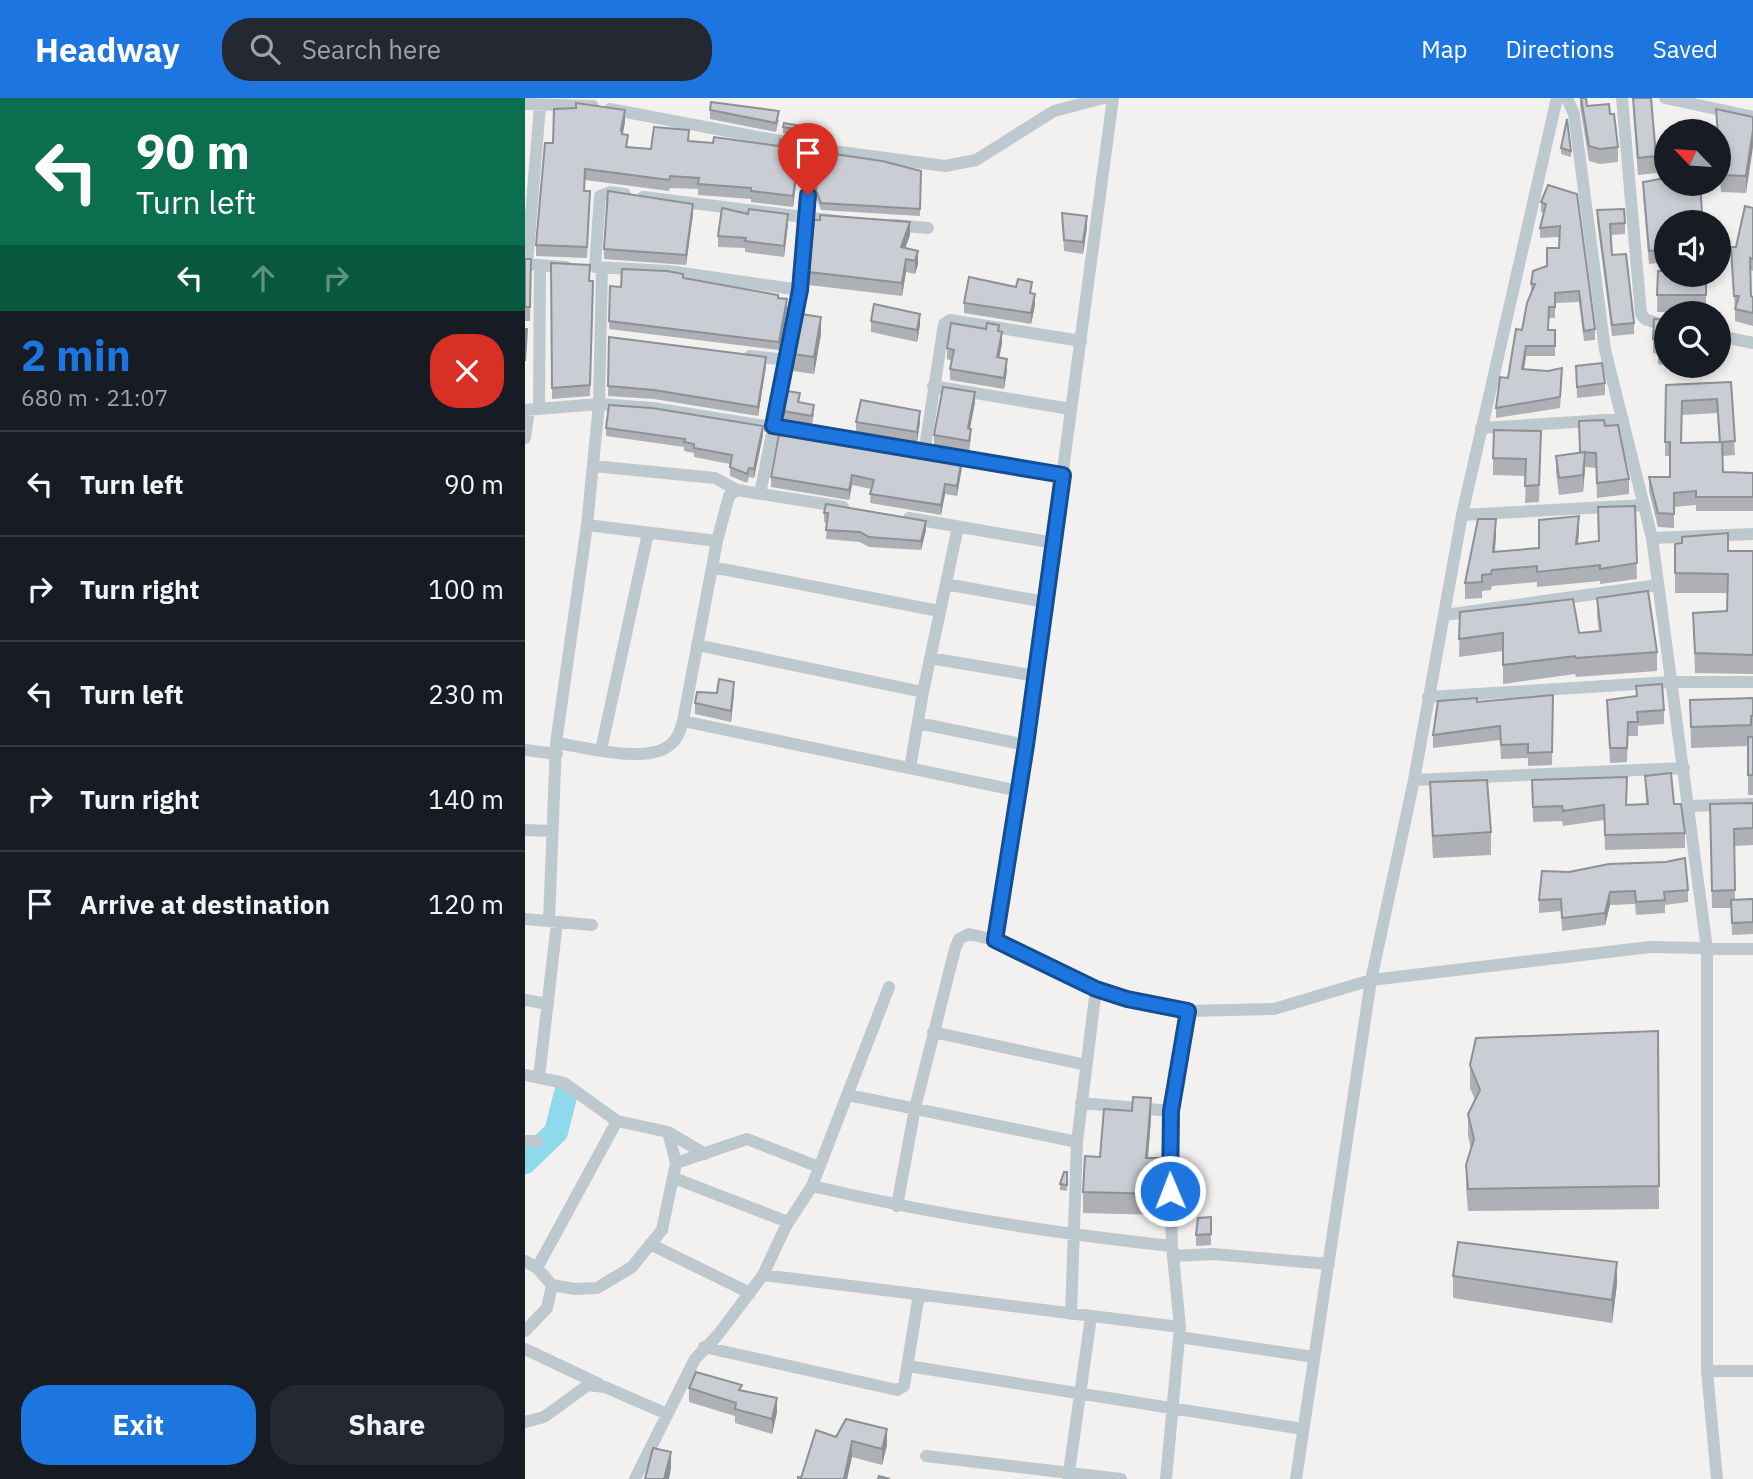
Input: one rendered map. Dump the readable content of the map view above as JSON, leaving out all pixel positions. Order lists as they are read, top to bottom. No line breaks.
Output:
{"north":"top left","page":{"header":"Headway","search":"Search here","nav":["Map","Directions","Saved"],"turn":["90 m","Turn left"],"heading":["2 min","680 m · 21:07"],"list":[{"name":"Turn left","value":"90 m"},{"name":"Turn right","value":"100 m"},{"name":"Turn left","value":"230 m"},{"name":"Turn right","value":"140 m"},{"name":"Arrive at destination","value":"120 m"}],"buttons":["Exit","Share"]}}
